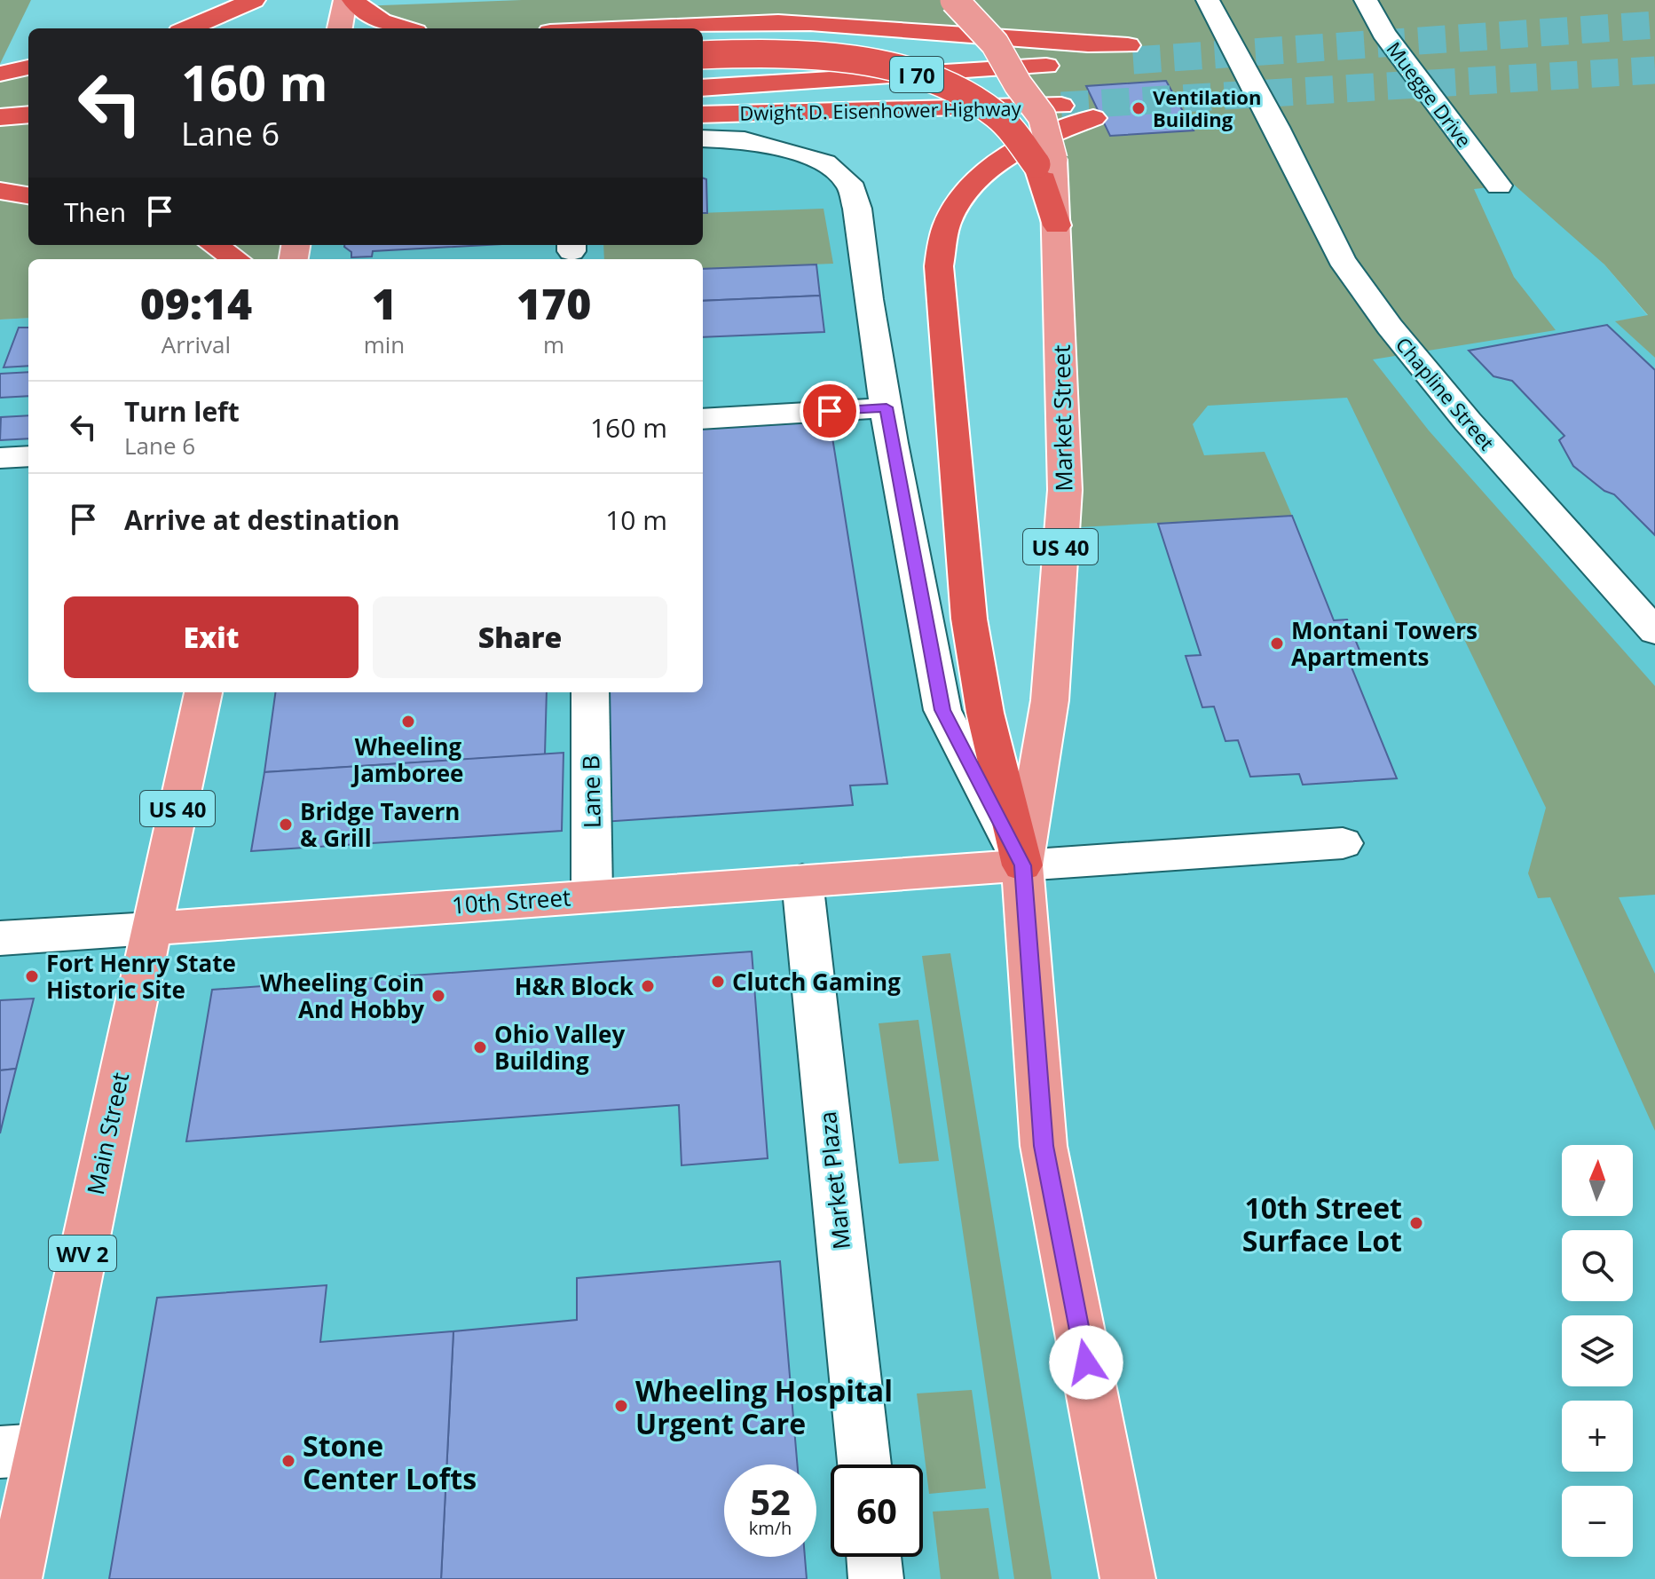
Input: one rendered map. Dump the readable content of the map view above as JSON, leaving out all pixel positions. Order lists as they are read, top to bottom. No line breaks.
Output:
{"streets":{"highway":["I 70","Dwight D. Eisenhower Highway"],"main road":["Market Street","US 40","10th Street","Main Street","WV 2"],"street":["Muegge Drive","Chapline Street","Lane B","Market Plaza"]},"crossings":[["Market Street","10th Street"],["Lane B","10th Street"],["10th Street","Main Street"],["10th Street","Market Plaza"]],"places":["Ventilation Building","Montani Towers Apartments","Wheeling Jamboree","Bridge Tavern & Grill","Fort Henry State Historic Site","Clutch Gaming","H&R Block","Wheeling Coin And Hobby","Ohio Valley Building","10th Street Surface Lot","Wheeling Hospital Urgent Care","Stone Center Lofts"],"north":"top","page":{"turn":["160 m","Lane 6"],"then":"Then","eta":["09:14","Arrival","1","min","170","m"],"list":[{"name":"Turn left","note":"Lane 6","value":"160 m"},{"name":"Arrive at destination","value":"10 m"}],"buttons":["Exit","Share"],"map_buttons":["+","−"],"speed":"52 km/h","limit":"60"}}
